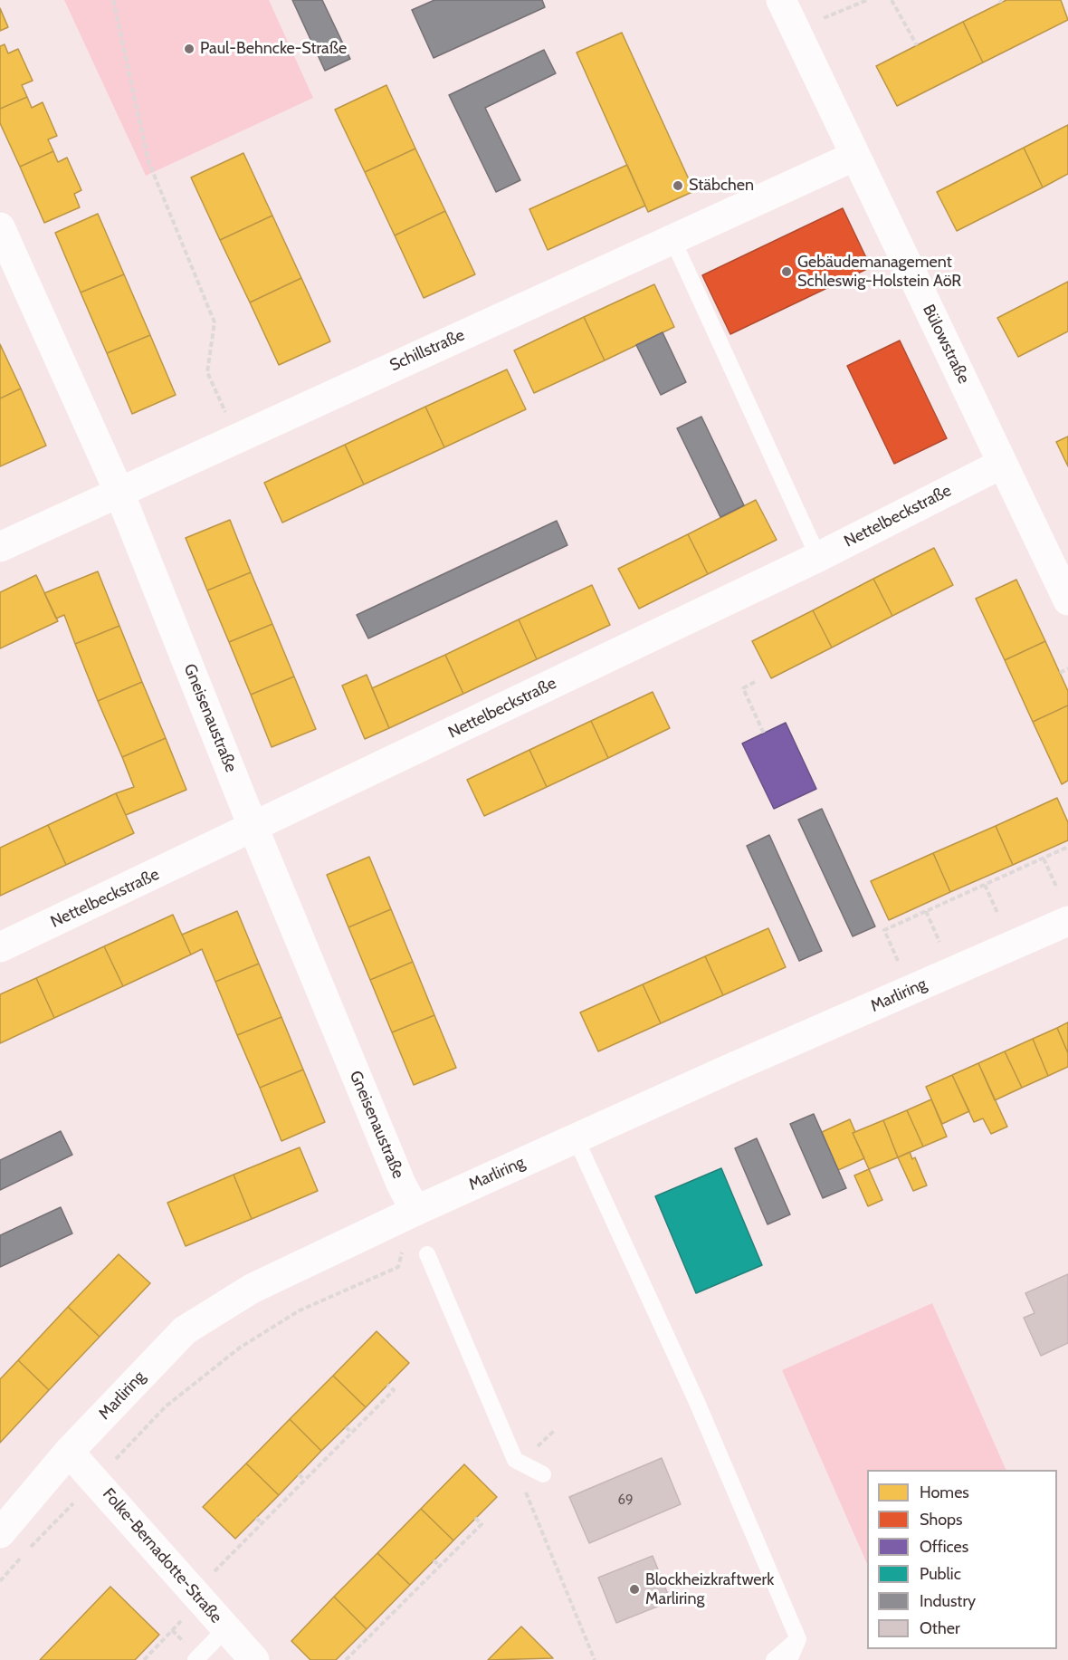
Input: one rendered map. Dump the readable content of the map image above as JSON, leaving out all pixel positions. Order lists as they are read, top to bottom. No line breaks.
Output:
{"streets":{"street":["Bülowstraße","Schillstraße","Nettelbeckstraße","Gneisenaustraße","Marliring","Folke-Bernadotte-Straße"]},"crossings":[["Bülowstraße","Schillstraße"],["Bülowstraße","Nettelbeckstraße"],["Schillstraße","Gneisenaustraße"],["Nettelbeckstraße","Gneisenaustraße"],["Gneisenaustraße","Marliring"],["Marliring","Folke-Bernadotte-Straße"]],"places":["Paul-Behncke-Straße","Stäbchen","Gebäudemanagement Schleswig-Holstein AöR","Blockheizkraftwerk Marliring"],"house_numbers":["69"],"legend":["Homes","Shops","Offices","Public","Industry","Other"]}
